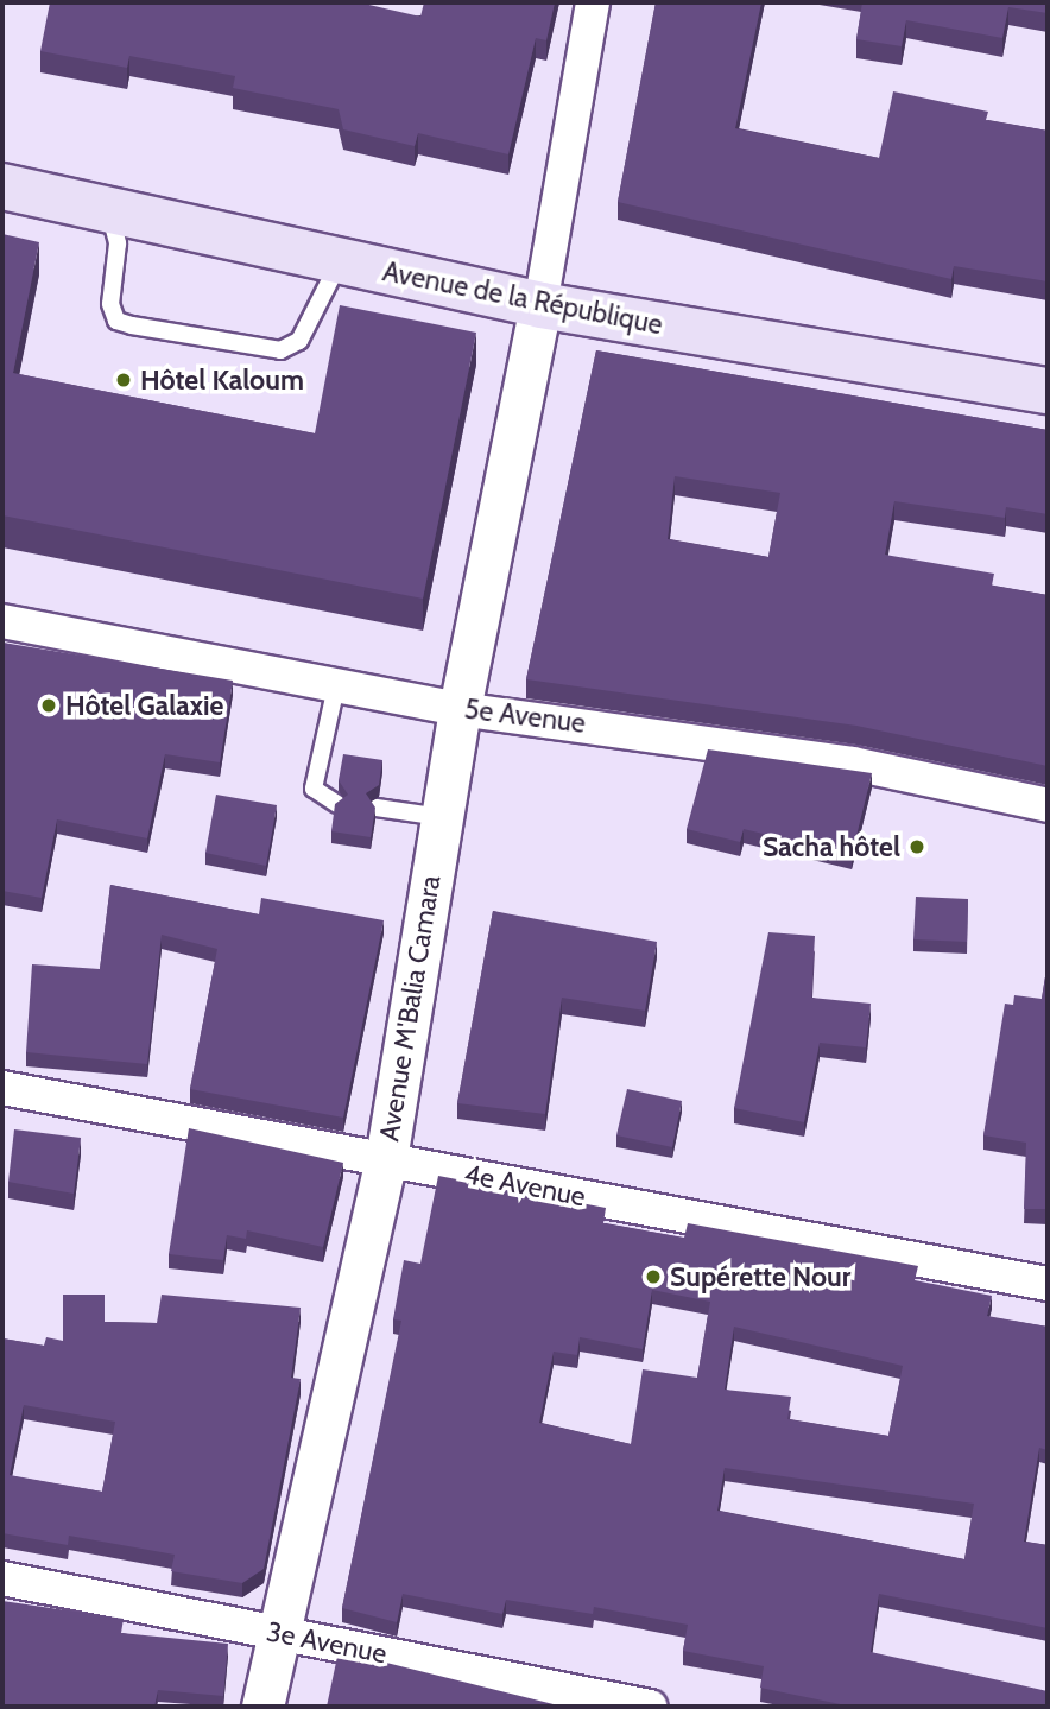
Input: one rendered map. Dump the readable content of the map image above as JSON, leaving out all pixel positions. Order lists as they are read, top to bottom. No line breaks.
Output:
{"streets":{"main road":["Avenue de la République"],"street":["5e Avenue","Avenue M'Balia Camara","4e Avenue","3e Avenue"]},"crossings":[["Avenue de la République","Avenue M'Balia Camara"],["5e Avenue","Avenue M'Balia Camara"],["Avenue M'Balia Camara","4e Avenue"],["Avenue M'Balia Camara","3e Avenue"]],"places":["Hôtel Kaloum","Hôtel Galaxie","Sacha hôtel","Supérette Nour"]}
